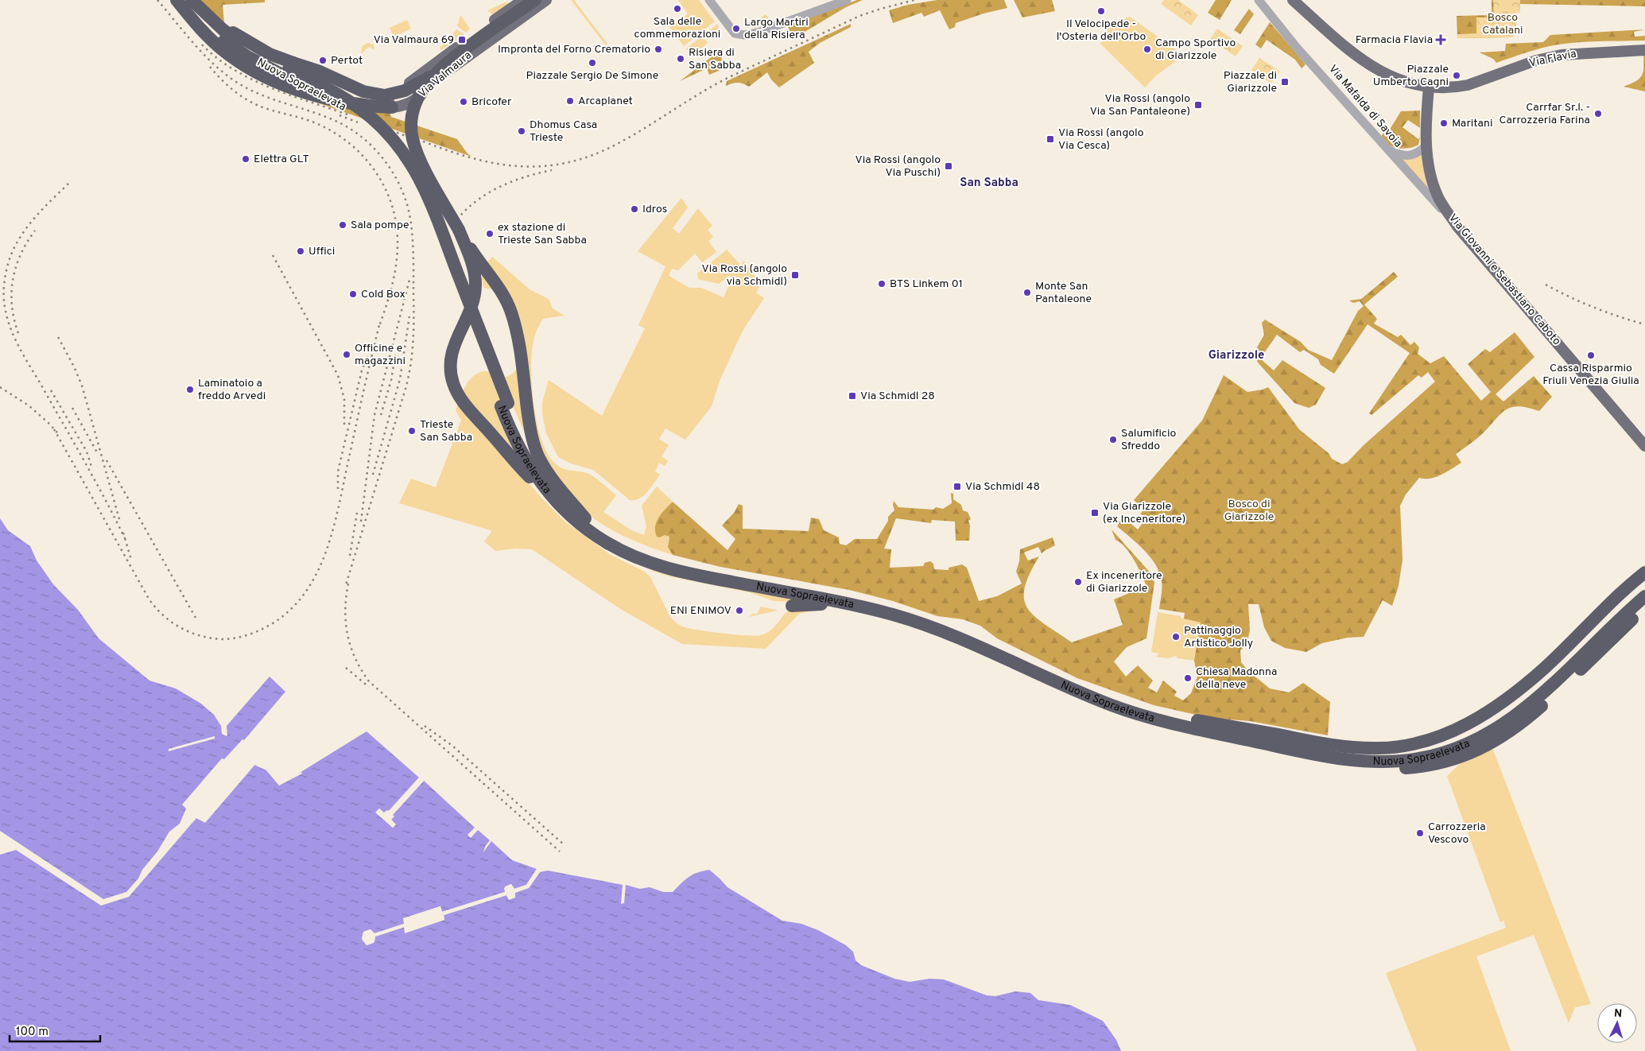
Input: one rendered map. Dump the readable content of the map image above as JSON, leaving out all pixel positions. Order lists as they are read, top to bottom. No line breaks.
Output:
{"streets":{"highway":["Nuova Sopraelevata"],"main road":["Via Flavia","Via Valmaura","Via Giovanni e Sebastiano Caboto"],"street":["Via Mafalda di Savoia"]},"crossings":[["Via Flavia","Via Giovanni e Sebastiano Caboto"],["Via Mafalda di Savoia","Via Giovanni e Sebastiano Caboto"]],"districts":["San Sabba","Giarizzole"],"parks":["Bosco Catalani","Bosco di Giarizzole"],"places":{"other":["Sala delle commemorazioni","Il Velocipede - l'Osteria dell'Orbo","Largo Martiri della Risiera","Impronta del Forno Crematorio","Campo Sportivo di Giarizzole","Risiera di San Sabba","Pertot","Piazzale Sergio De Simone","Piazzale Umberto Cagni","Arcaplanet","Bricofer","Carrfar Sr.l. - Carrozzeria Farina","Maritani","Dhomus Casa Trieste","Elettra GLT","Idros","Sala pompe","ex stazione di Trieste San Sabba","Uffici","BTS Linkem 01","Monte San Pantaleone","Cold Box","Officine e magazzini","Cassa Risparmio Friuli Venezia Giulia","Laminatoio a freddo Arvedi","Trieste San Sabba","Salumificio Sfreddo","Ex inceneritore di Giarizzole","ENI ENIMOV","Pattinaggio Artistico Jolly","Chiesa Madonna della neve","Carrozzeria Vescovo"],"transit":["Via Valmaura 69","Piazzale di Giarizzole","Via Rossi (angolo Via San Pantaleone)","Via Rossi (angolo Via Cesca)","Via Rossi (angolo Via Puschi)","Via Rossi (angolo via Schmidl)","Via Schmidl 28","Via Schmidl 48","Via Giarizzole (ex Inceneritore)"],"health":["Farmacia Flavia"]},"scale_bar":"100 m","north":"top"}
